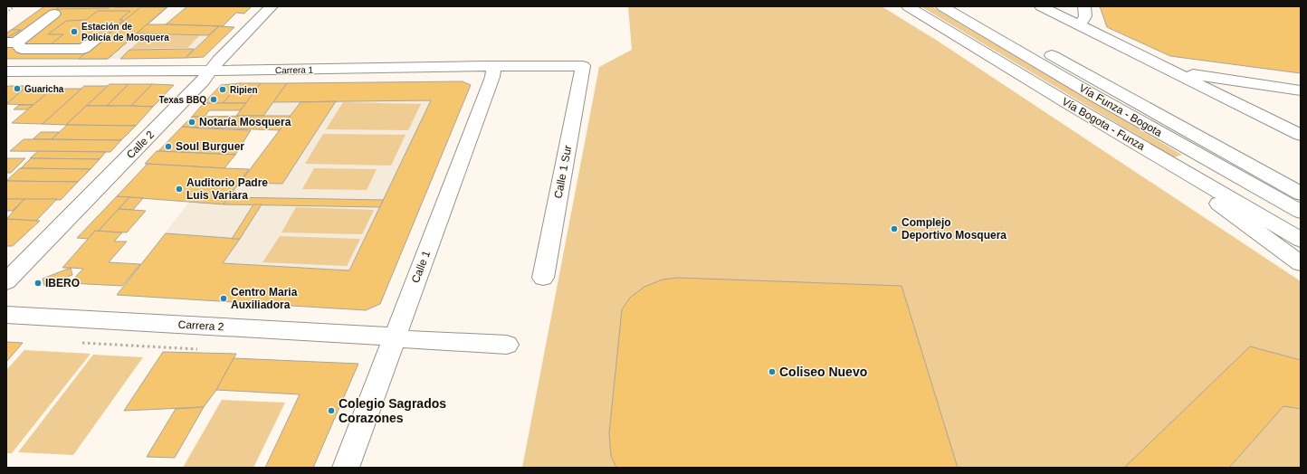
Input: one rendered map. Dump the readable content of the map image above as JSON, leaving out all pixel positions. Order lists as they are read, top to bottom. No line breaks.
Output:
{"streets":{"street":["Carrera 1","Vía Funza - Bogota","Vía Bogota - Funza","Calle 2","Calle 1 Sur","Calle 1","Carrera 2"]},"crossings":[["Carrera 1","Calle 2"],["Carrera 1","Calle 1 Sur"],["Carrera 1","Calle 1"],["Calle 1","Carrera 2"]],"places":["Estación de Policía de Mosquera","Guaricha","Ripien","Texas BBQ","Notaría Mosquera","Soul Burguer","Auditorio Padre Luis Variara","Complejo Deportivo Mosquera","IBERO","Centro Maria Auxiliadora","Coliseo Nuevo","Colegio Sagrados Corazones"]}
